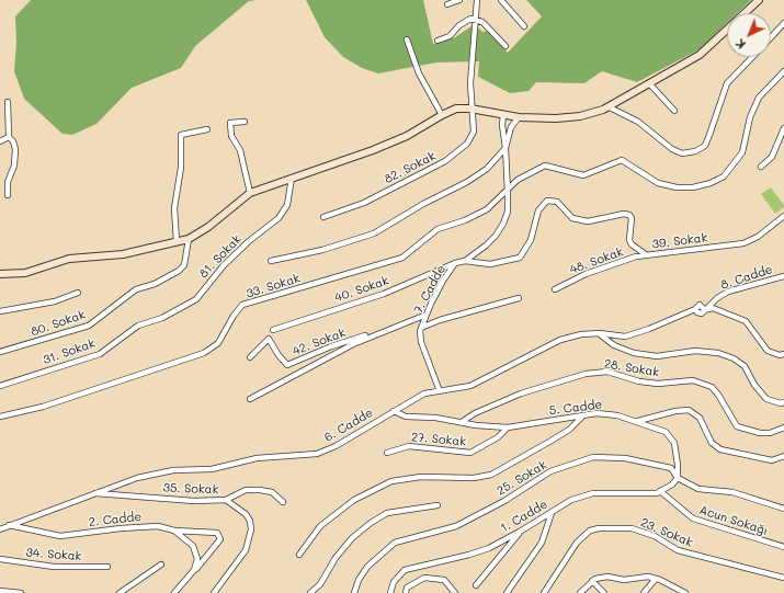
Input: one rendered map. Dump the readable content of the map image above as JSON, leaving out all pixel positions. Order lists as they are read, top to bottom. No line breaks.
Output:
{"streets":{"street":["82. Sokak","39. Sokak","81. Sokak","48. Sokak","8. Cadde","33. Sokak","40. Sokak","7. Cadde","80. Sokak","42. Sokak","31. Sokak","28. Sokak","5. Cadde","6. Cadde","27. Sokak","25. Sokak","35. Sokak","1. Cadde","2. Cadde","Acun Sokağı","23. Sokak","34. Sokak"]},"crossings":[["39. Sokak","48. Sokak"],["39. Sokak","7. Cadde"],["81. Sokak","31. Sokak"],["8. Cadde","6. Cadde"],["33. Sokak","7. Cadde"],["40. Sokak","7. Cadde"],["7. Cadde","42. Sokak"],["7. Cadde","6. Cadde"],["28. Sokak","5. Cadde"],["5. Cadde","6. Cadde"],["5. Cadde","27. Sokak"],["5. Cadde","25. Sokak"],["6. Cadde","35. Sokak"],["6. Cadde","2. Cadde"],["1. Cadde","Acun Sokağı"]],"north":"bottom left"}
